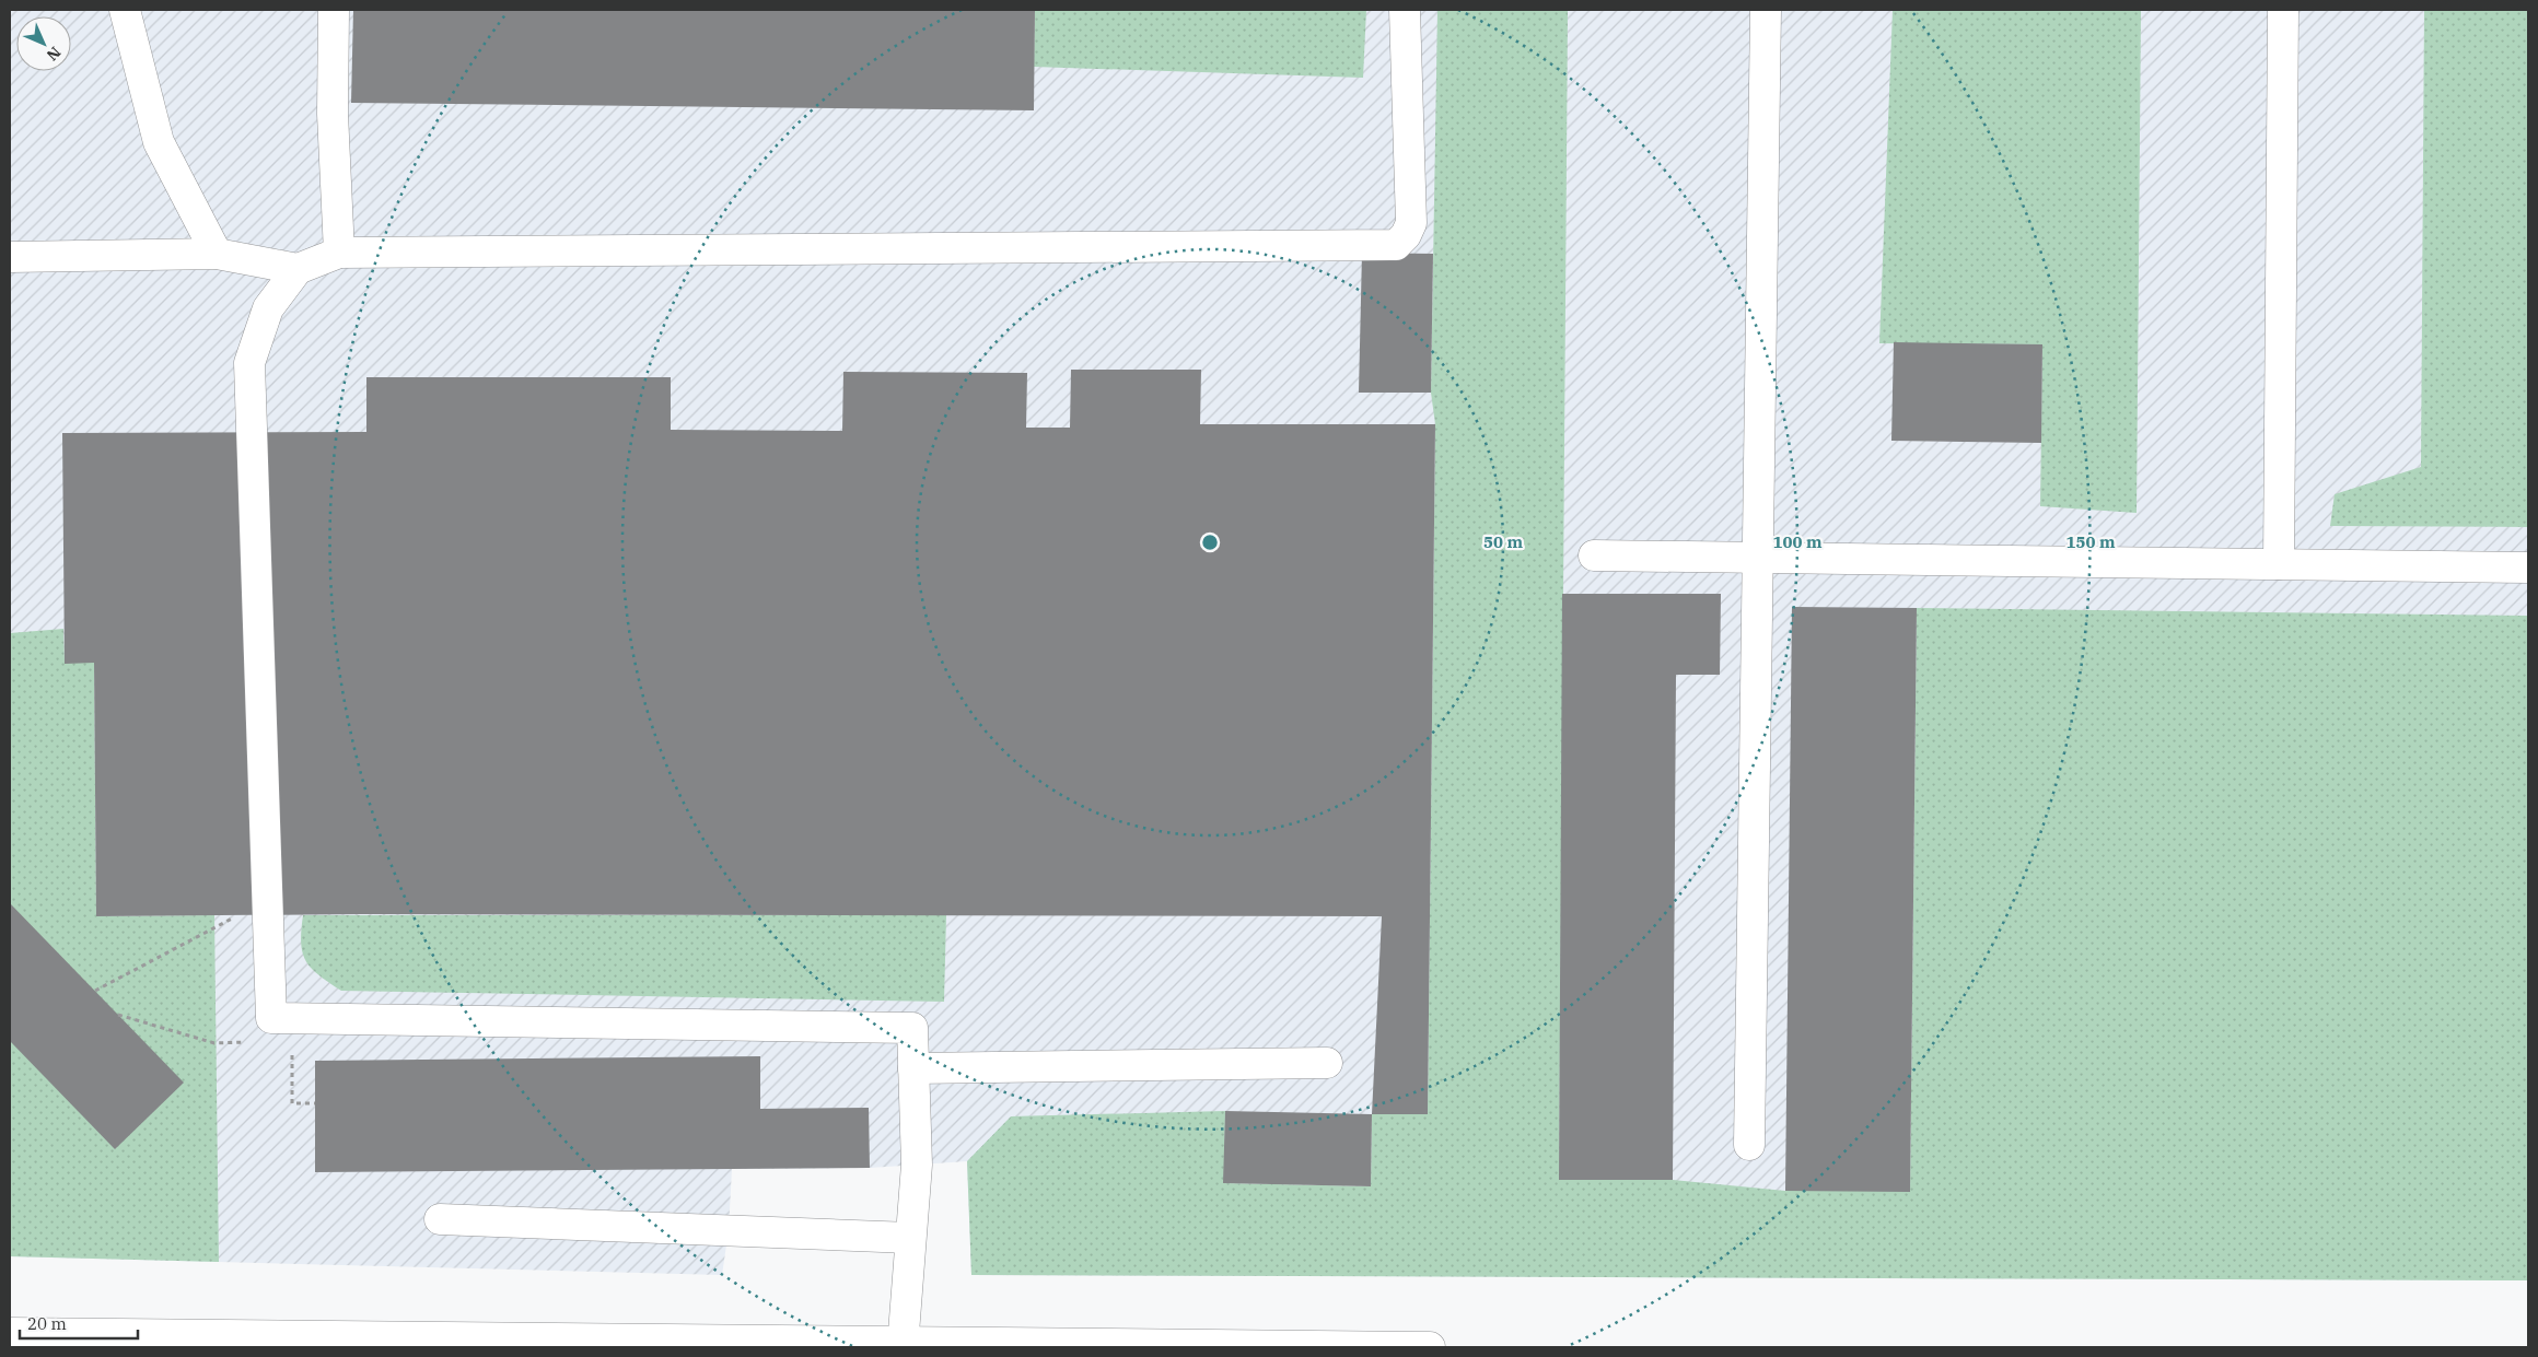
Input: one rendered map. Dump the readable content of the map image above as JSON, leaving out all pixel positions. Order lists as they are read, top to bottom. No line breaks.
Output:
{"scale_bar":"20 m","north":"bottom right","rings":["50 m","100 m","150 m"]}
